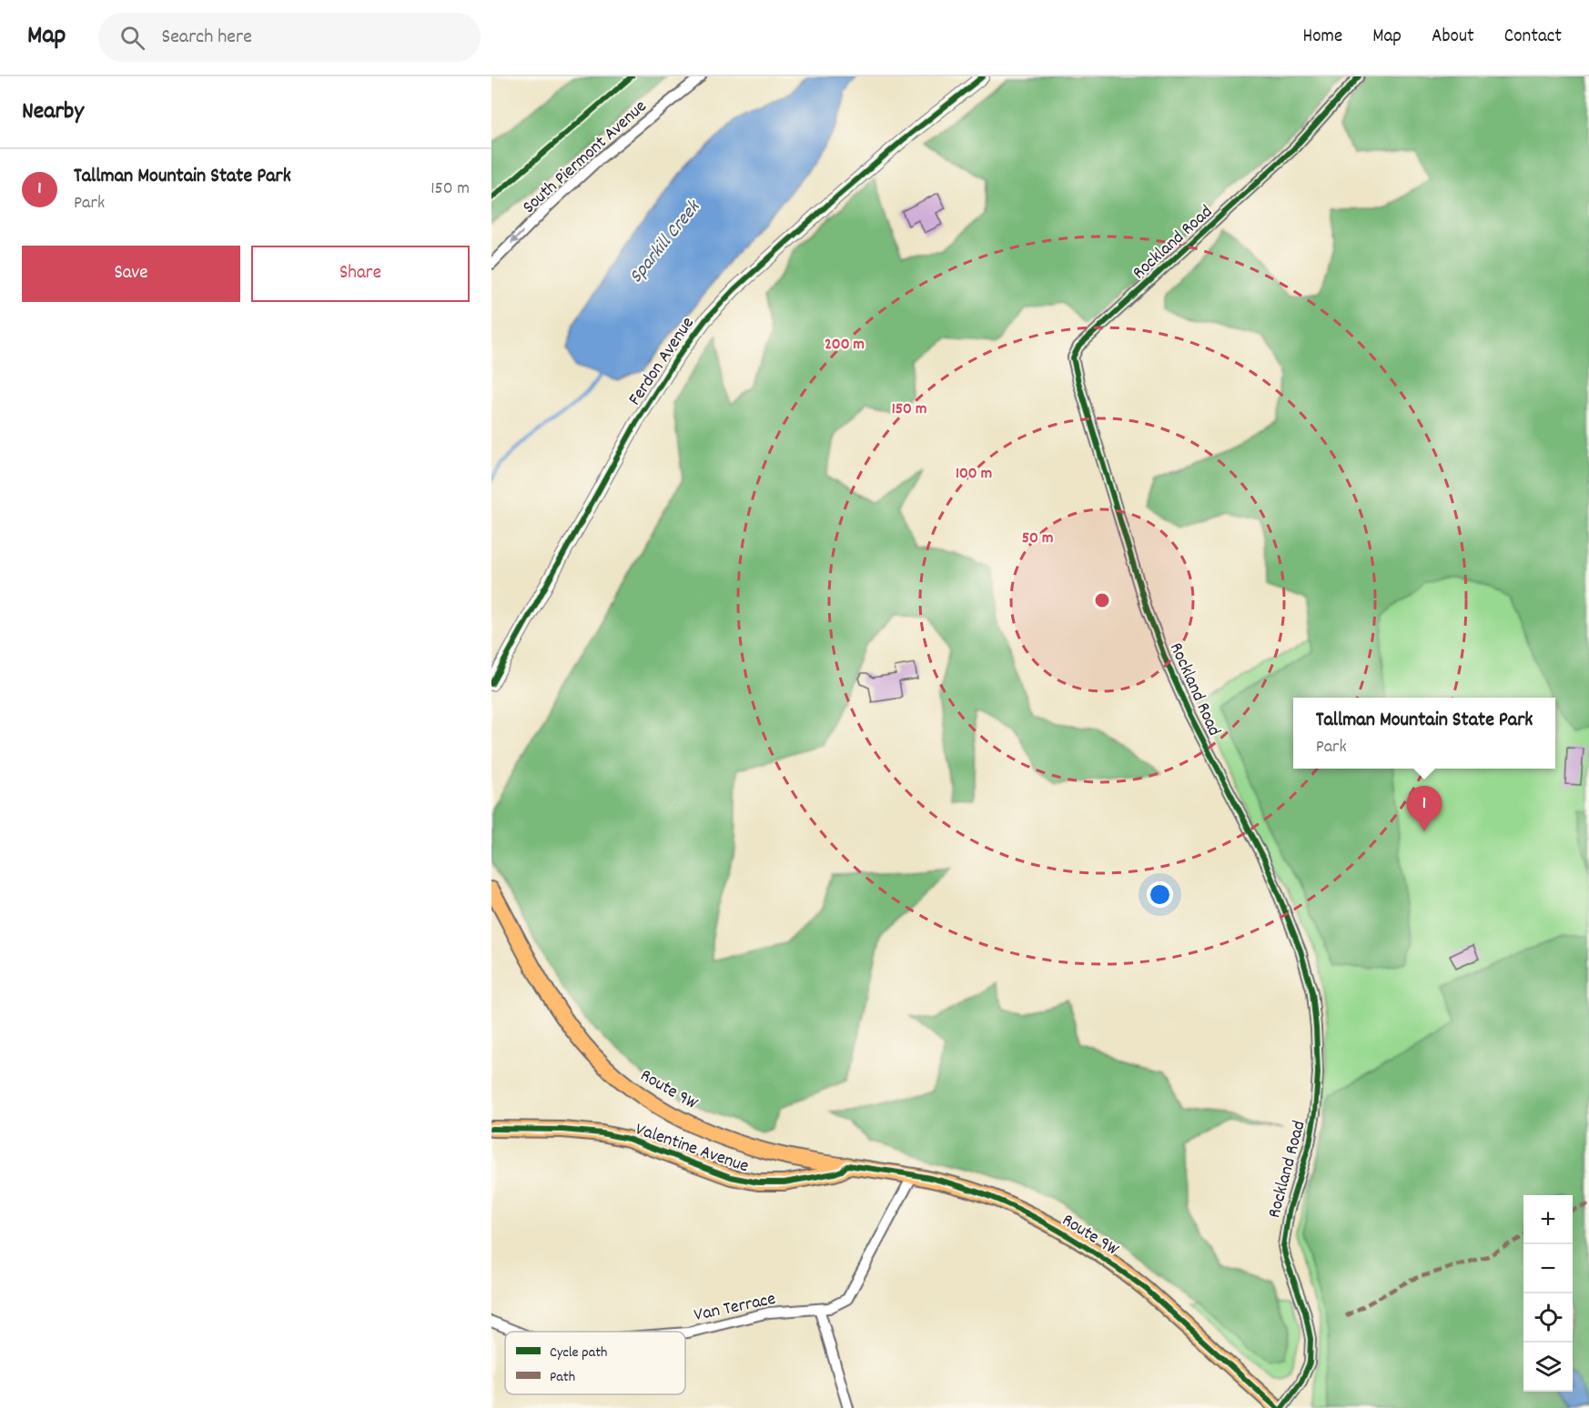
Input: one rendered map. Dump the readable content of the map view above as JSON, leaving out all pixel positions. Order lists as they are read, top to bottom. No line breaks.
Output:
{"streets":{"main road":["Route 9W","Valentine Avenue"],"street":["South Piermont Avenue","Rockland Road","Ferdon Avenue","Van Terrace"]},"crossings":[["Route 9W","Valentine Avenue"],["Route 9W","Van Terrace"]],"one_way":["South Piermont Avenue"],"water":["Sparkill Creek"],"legend":["Cycle path","Path"],"page":{"header":"Map","search":"Search here","nav":["Home","Map","About","Contact"],"heading":"Nearby","list":[{"mark":"1","name":"Tallman Mountain State Park","note":"Park","value":"150 m"}],"buttons":["Save","Share"],"popup":["Tallman Mountain State Park","Park"],"pins":"1","map_buttons":["+","−"]},"rings":["200 m","150 m","100 m","50 m"]}
